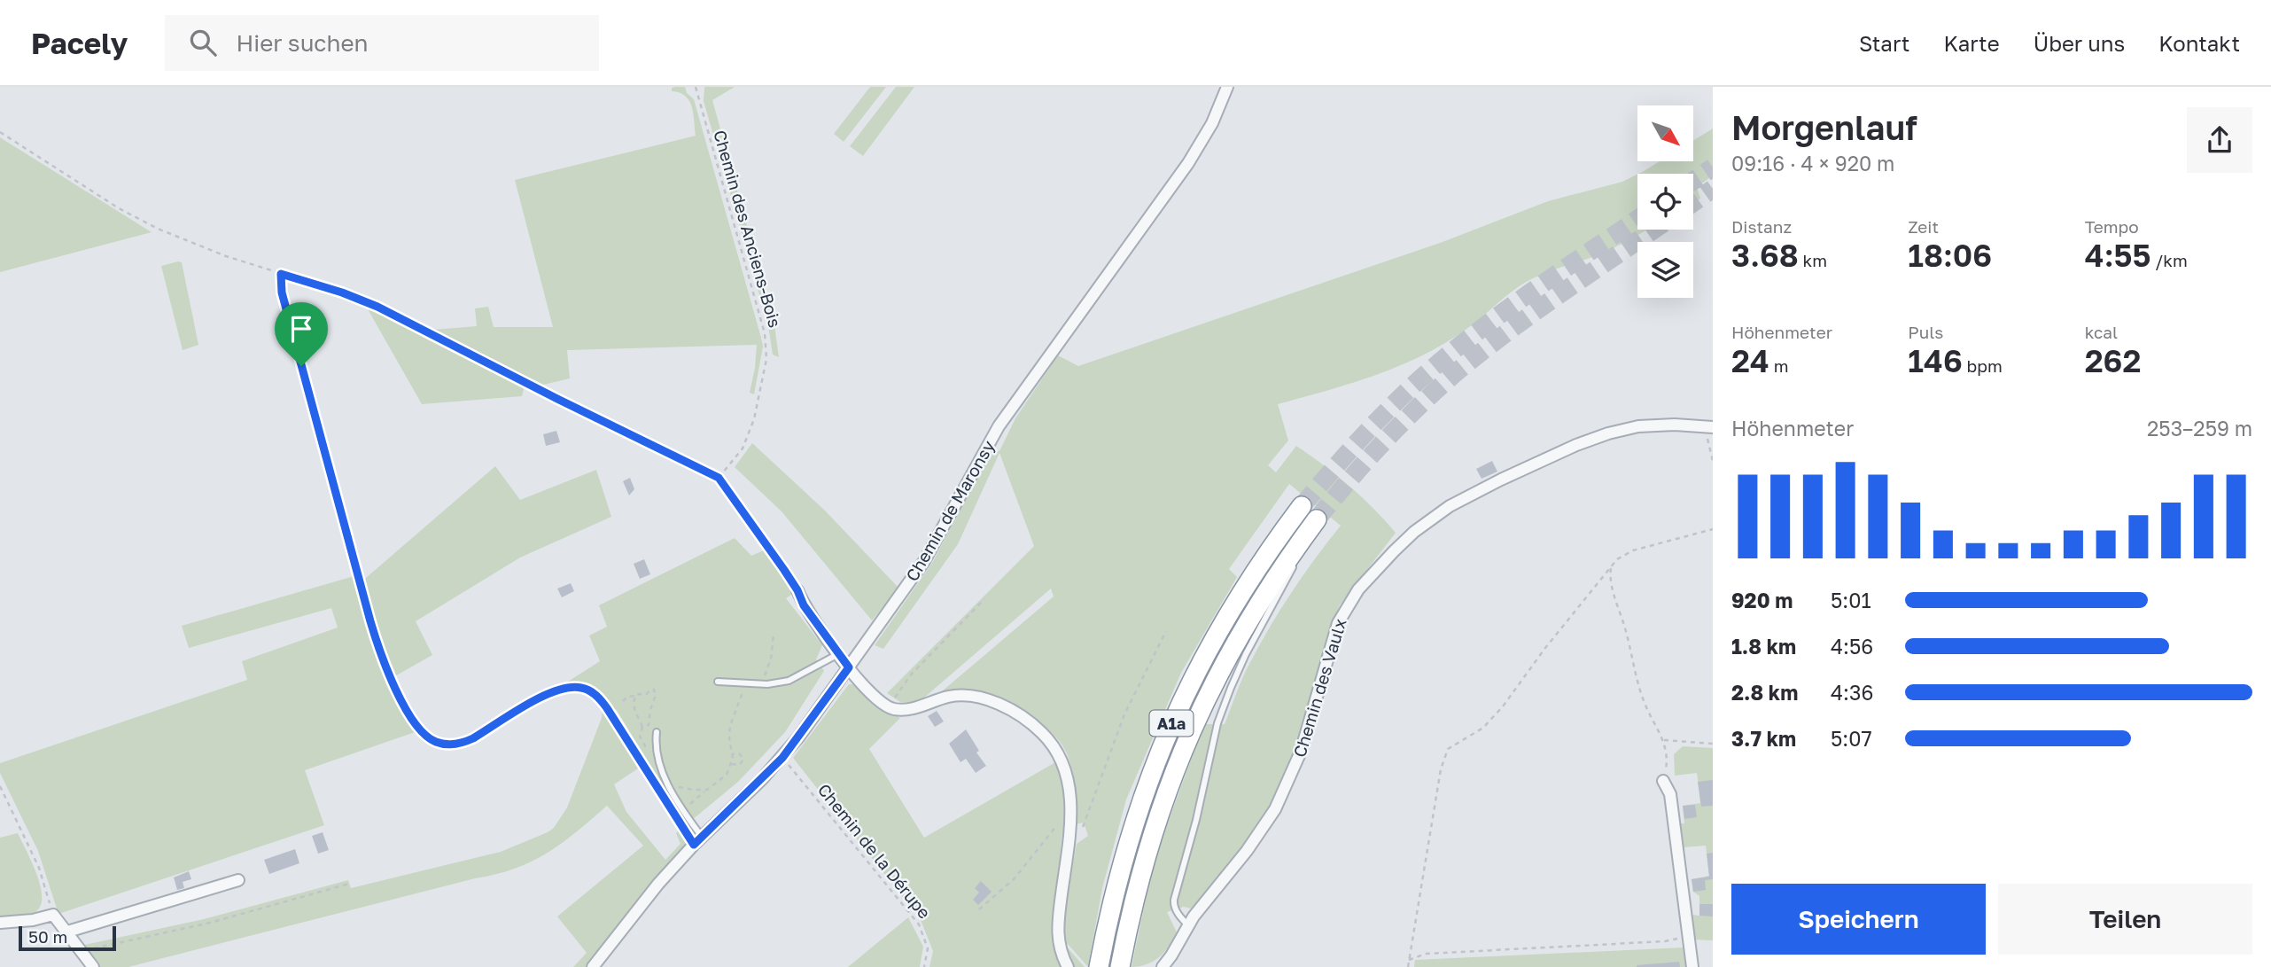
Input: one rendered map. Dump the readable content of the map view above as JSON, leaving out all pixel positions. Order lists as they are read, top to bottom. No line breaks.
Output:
{"streets":{"highway":["A1a"],"street":["Chemin de Maronsy","Chemin des Vaulx"],"path":["Chemin des Anciens-Bois","Chemin de la Dérupe"]},"crossings":[["Chemin de Maronsy","Chemin de la Dérupe"]],"scale_bar":"50 m","north":"bottom right","page":{"header":"Pacely","search":"Hier suchen","nav":["Start","Karte","Über uns","Kontakt"],"heading":["Morgenlauf","09:16 · 4 × 920 m"],"stats":[["Distanz","3.68 km"],["Zeit","18:06"],["Tempo","4:55 /km"],["Höhenmeter","24 m"],["Puls","146 bpm"],["kcal","262"]],"chart":["Höhenmeter","253–259 m"],"list":[{"name":"920 m","note":"5:01"},{"name":"1.8 km","note":"4:56"},{"name":"2.8 km","note":"4:36"},{"name":"3.7 km","note":"5:07"}],"buttons":["Speichern","Teilen"],"scale":"50 m"}}
